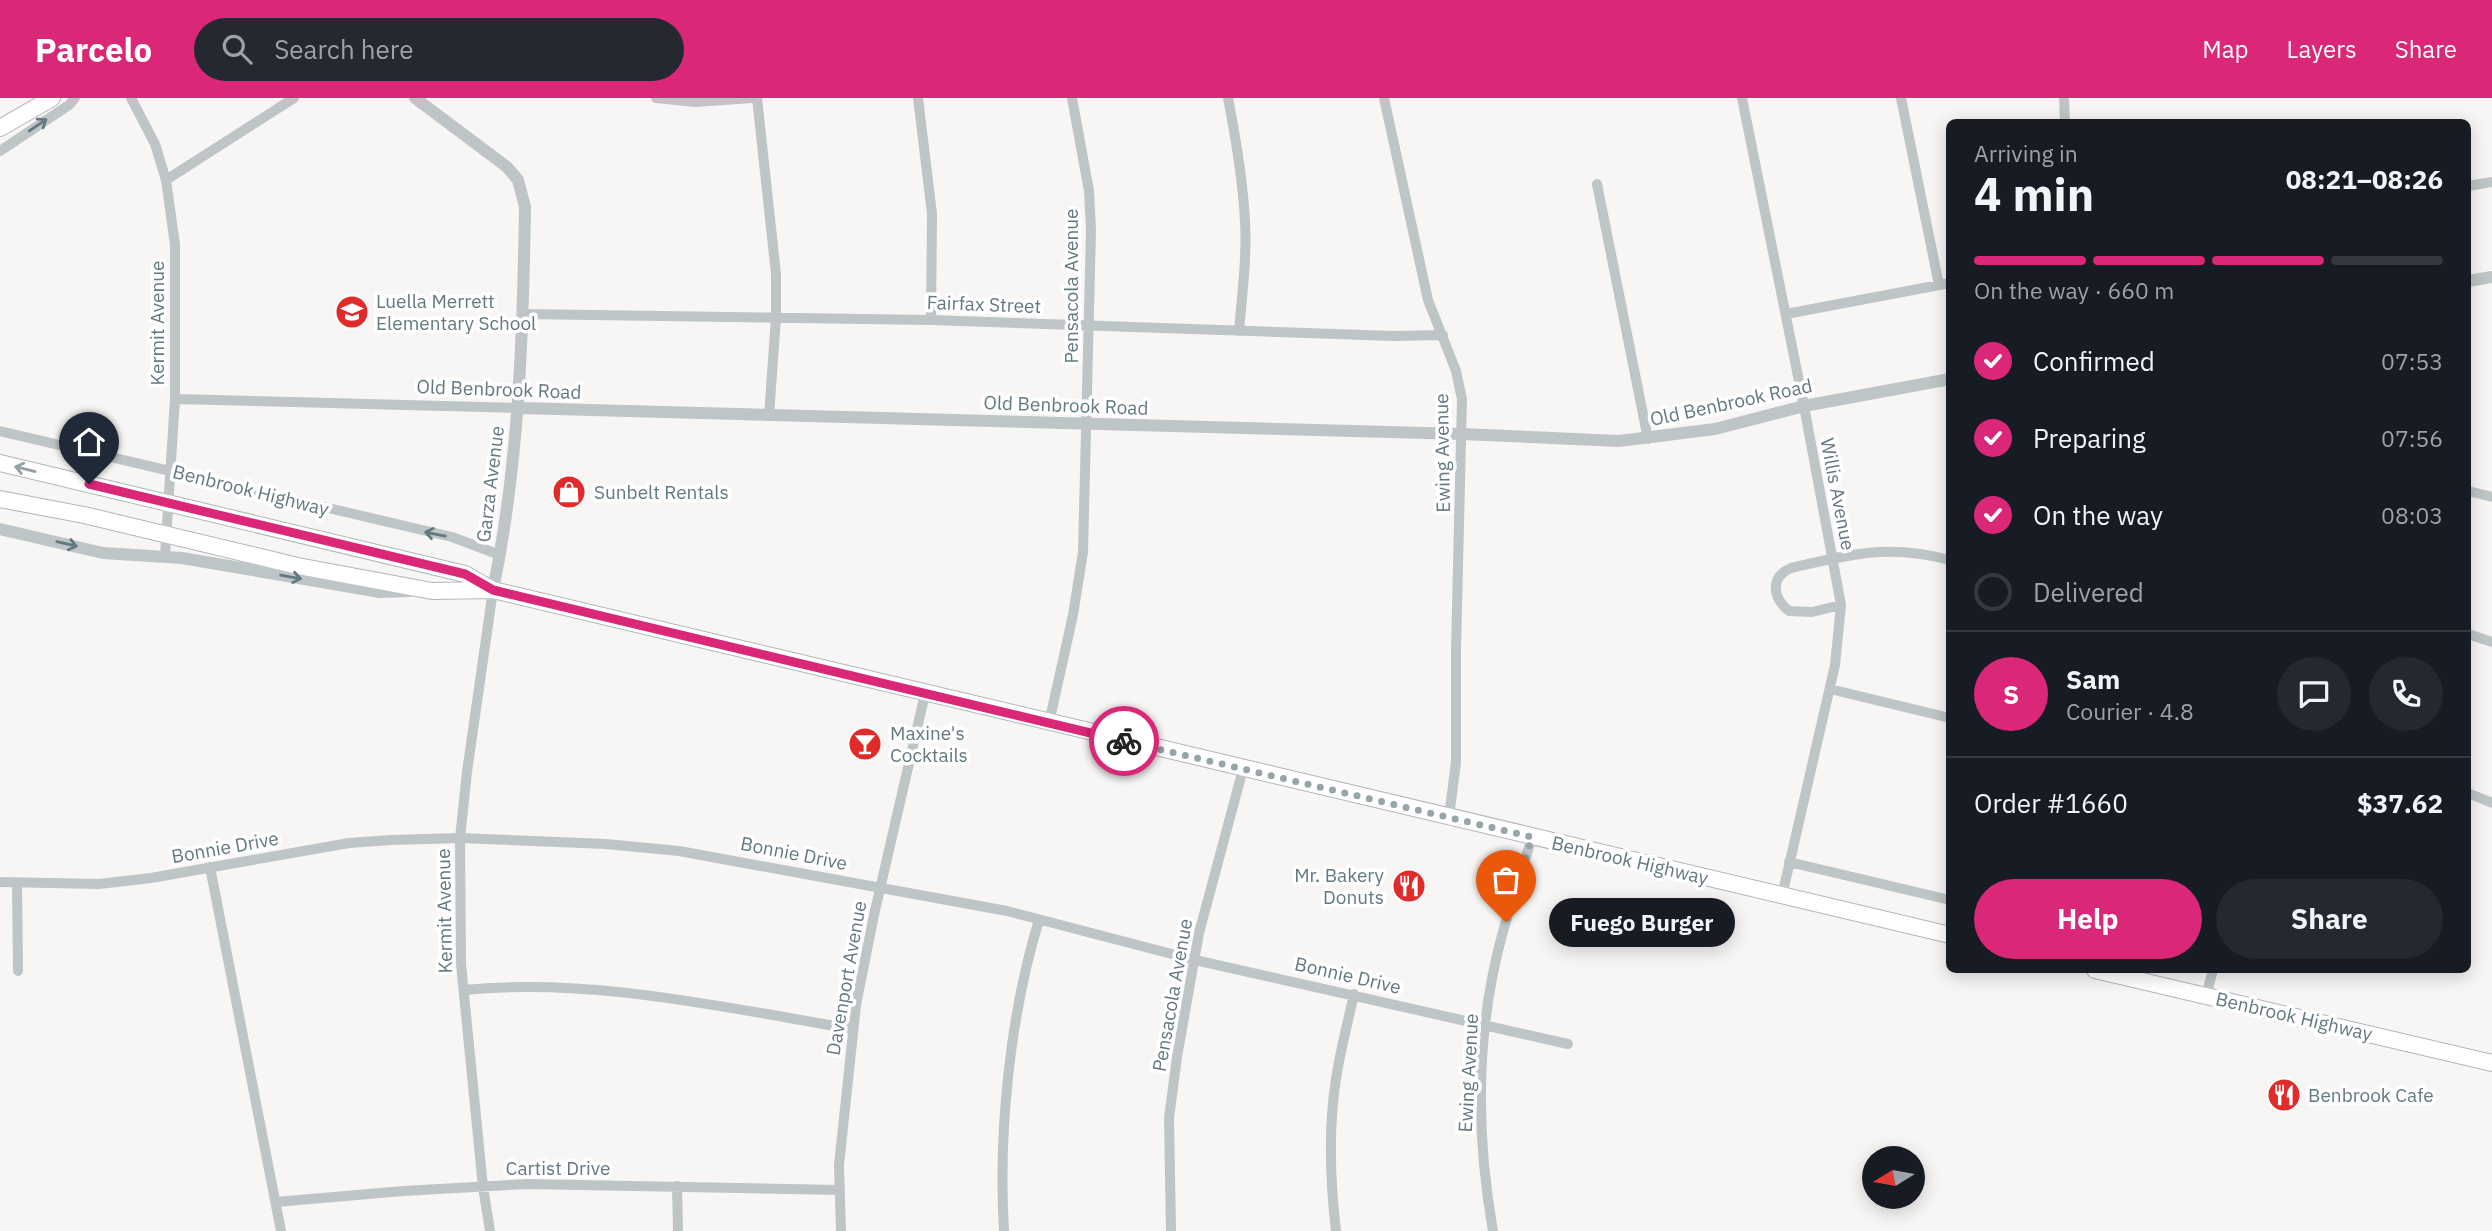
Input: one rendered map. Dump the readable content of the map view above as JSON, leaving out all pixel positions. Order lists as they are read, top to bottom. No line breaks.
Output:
{"streets":{"main road":["Benbrook Highway"],"street":["Pensacola Avenue","Fairfax Street","Kermit Avenue","Old Benbrook Road","Ewing Avenue","Garza Avenue","Willis Avenue","Bonnie Drive","Davenport Avenue","Cartist Drive"]},"crossings":[["Pensacola Avenue","Fairfax Street"],["Pensacola Avenue","Old Benbrook Road"],["Pensacola Avenue","Benbrook Highway"],["Pensacola Avenue","Bonnie Drive"],["Fairfax Street","Ewing Avenue"],["Fairfax Street","Garza Avenue"],["Kermit Avenue","Old Benbrook Road"],["Kermit Avenue","Garza Avenue"],["Kermit Avenue","Benbrook Highway"],["Kermit Avenue","Bonnie Drive"],["Kermit Avenue","Cartist Drive"],["Old Benbrook Road","Ewing Avenue"],["Old Benbrook Road","Garza Avenue"],["Old Benbrook Road","Willis Avenue"],["Ewing Avenue","Benbrook Highway"],["Ewing Avenue","Bonnie Drive"],["Garza Avenue","Benbrook Highway"],["Benbrook Highway","Willis Avenue"],["Benbrook Highway","Davenport Avenue"],["Bonnie Drive","Davenport Avenue"],["Davenport Avenue","Cartist Drive"]],"places":{"school or university":["Luella Merrett Elementary School"],"shop":["Sunbelt Rentals"],"bar":["Maxine's Cocktails"],"restaurant":["Mr. Bakery Donuts","Benbrook Cafe"],"other":["Fuego Burger"]},"north":"left","page":{"header":"Parcelo","search":"Search here","nav":["Map","Layers","Share"],"heading":["4 min","Arriving in","08:21–08:26"],"panel":["Sam","Courier · 4.8","Order #1660","$37.62"],"bar":"On the way · 660 m","list":[["Confirmed","07:53"],["Preparing","07:56"],["On the way","08:03"],"Delivered"],"round":"S","buttons":["Help","Share"],"bubble":"Fuego Burger"}}
